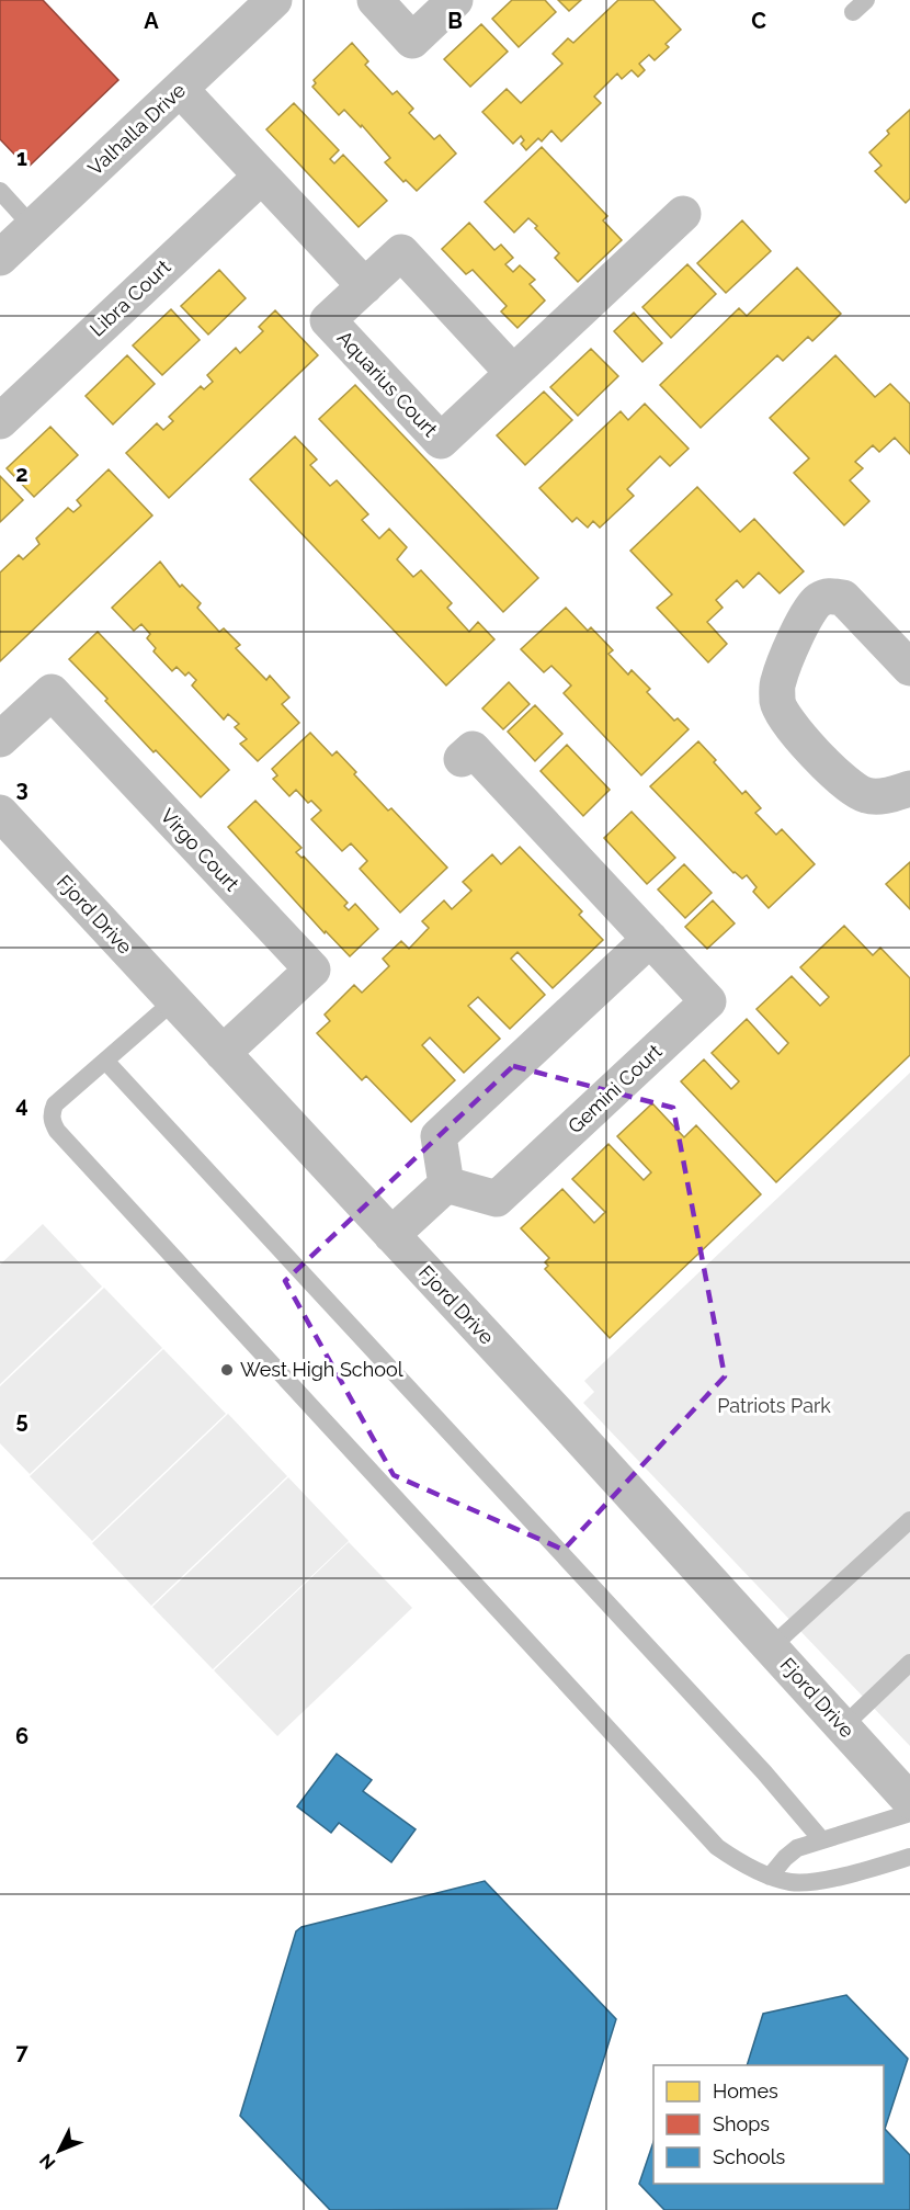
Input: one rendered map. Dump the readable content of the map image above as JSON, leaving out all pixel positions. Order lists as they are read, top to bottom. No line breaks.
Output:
{"streets":{"street":["Valhalla Drive","Libra Court","Aquarius Court","Virgo Court","Fjord Drive","Gemini Court"]},"crossings":[["Virgo Court","Fjord Drive"]],"parks":["Patriots Park"],"places":["West High School"],"legend":["Homes","Shops","Schools"],"north":"bottom left","grid":{"columns":["A","B","C"],"rows":["1","2","3","4","5","6","7"]}}
